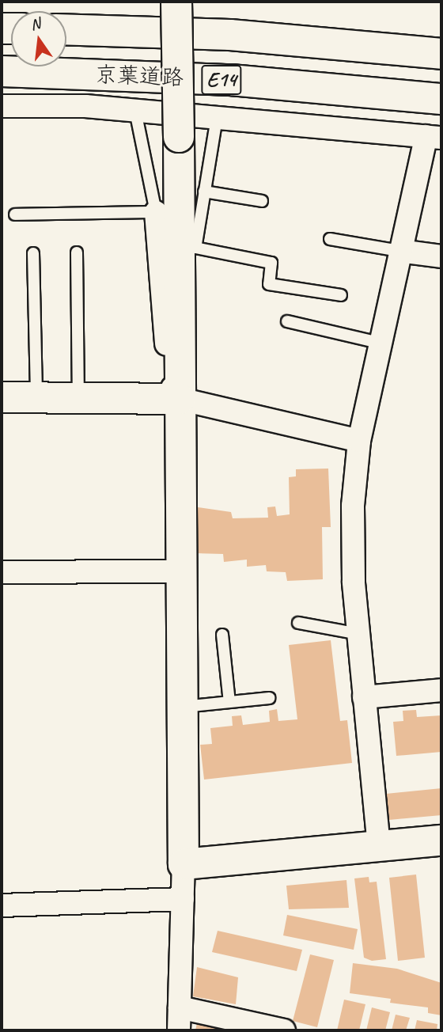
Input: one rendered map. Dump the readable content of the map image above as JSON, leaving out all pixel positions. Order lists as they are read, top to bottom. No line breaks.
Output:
{"streets":{"main road":["京葉道路","E14"]},"north":"top"}
